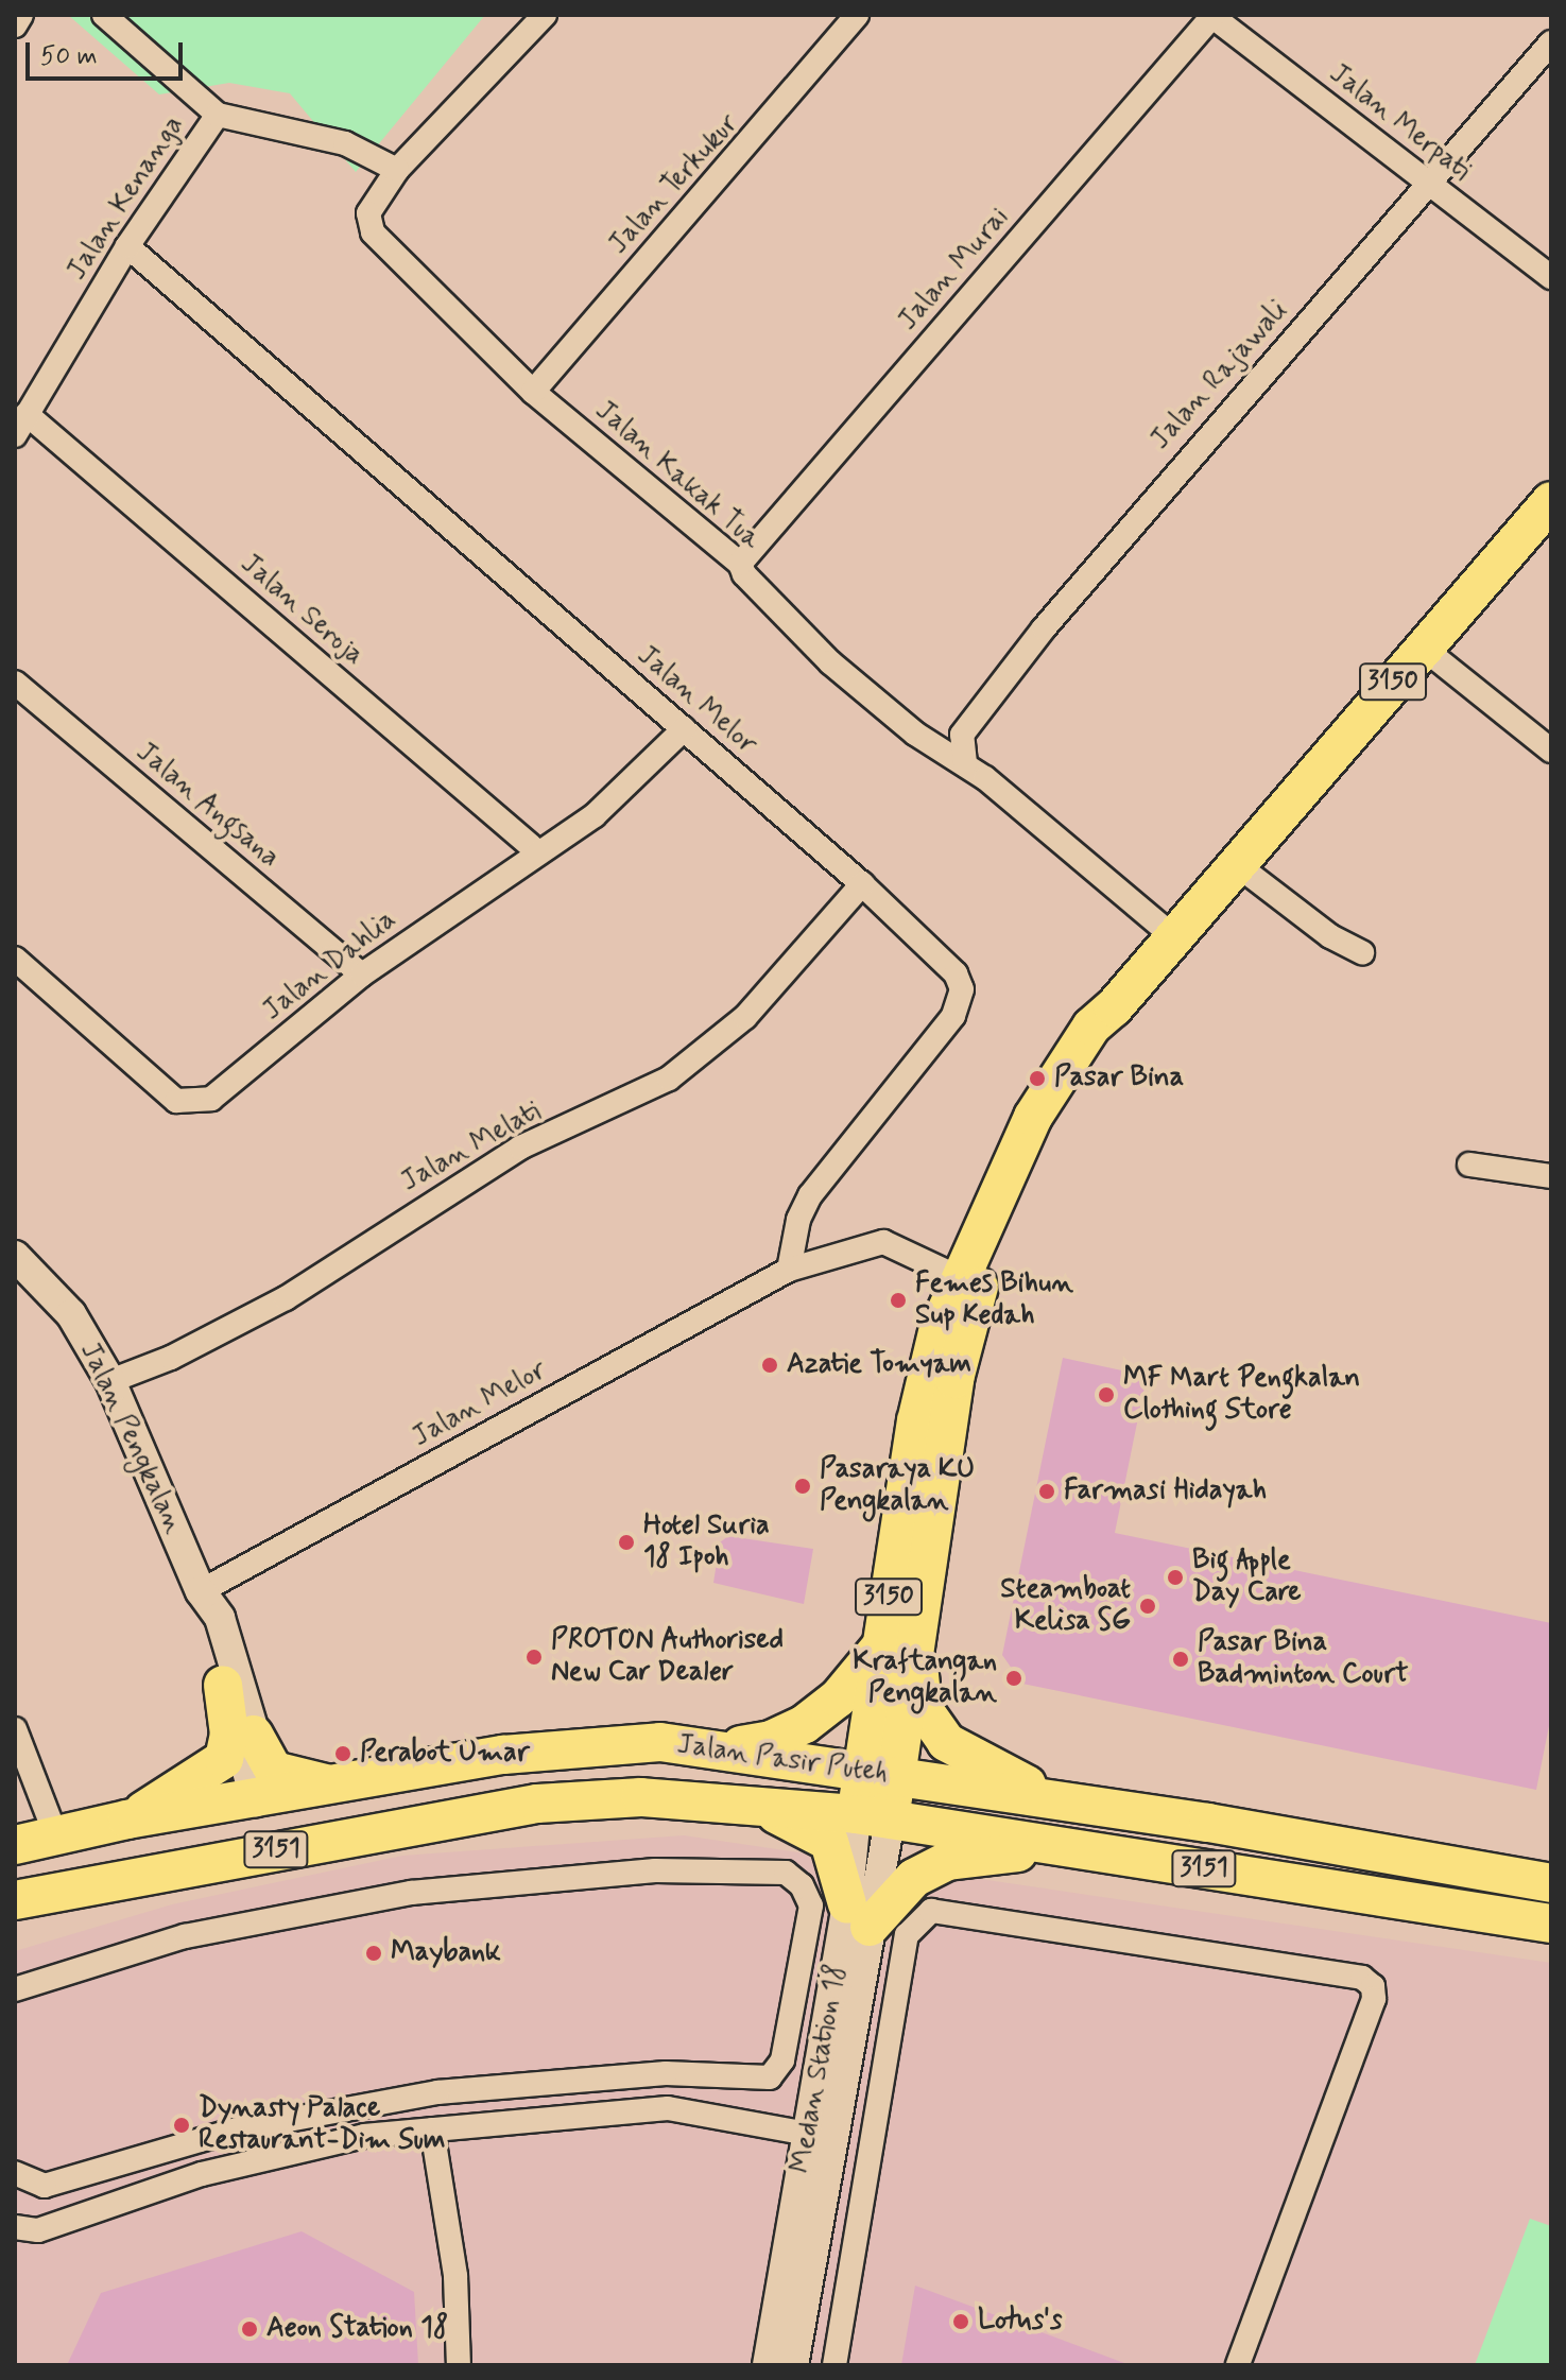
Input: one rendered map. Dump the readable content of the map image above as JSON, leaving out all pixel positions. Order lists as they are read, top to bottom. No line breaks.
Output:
{"streets":{"main road":["3150","Jalan Pasir Puteh","3151","Medan Station 18"],"street":["Jalan Merpati","Jalan Terkukur","Jalan Kenanga","Jalan Murai","Jalan Rajawali","Jalan Kakak Tua","Jalan Seroja","Jalan Melor","Jalan Angsana","Jalan Dahlia","Jalan Melati","Jalan Pengkalan"]},"crossings":[["Jalan Merpati","Jalan Murai"],["Jalan Merpati","Jalan Rajawali"],["Jalan Terkukur","Jalan Kakak Tua"],["Jalan Kenanga","Jalan Kakak Tua"],["Jalan Kenanga","Jalan Seroja"],["Jalan Kenanga","Jalan Melor"],["Jalan Murai","Jalan Kakak Tua"],["Jalan Rajawali","Jalan Kakak Tua"],["Jalan Kakak Tua","3150"],["Jalan Seroja","Jalan Dahlia"],["3150","Jalan Melor"],["3150","Jalan Pasir Puteh"],["3150","Medan Station 18"],["Jalan Melor","Jalan Dahlia"],["Jalan Melor","Jalan Melati"],["Jalan Melor","Jalan Pengkalan"],["Jalan Angsana","Jalan Dahlia"],["Jalan Melati","Jalan Pengkalan"],["Jalan Pengkalan","Jalan Pasir Puteh"],["Jalan Pasir Puteh","Medan Station 18"]],"places":["Pasar Bina","Femes Bihun Sup Kedah","Azatie Tomyam","MF Mart Pengkalan Clothing Store","Pasaraya KU Pengkalan","Farmasi Hidayah","Hotel Suria 18 Ipoh","Big Apple Day Care","Steamboat Kelisa SG","PROTON Authorised New Car Dealer","Pasar Bina Badminton Court","Kraftangan Pengkalan","Perabot Umar","Maybank","Dynasty Palace Restaurant-Dim Sum","Lotus's","Aeon Station 18"],"scale_bar":"50 m"}
